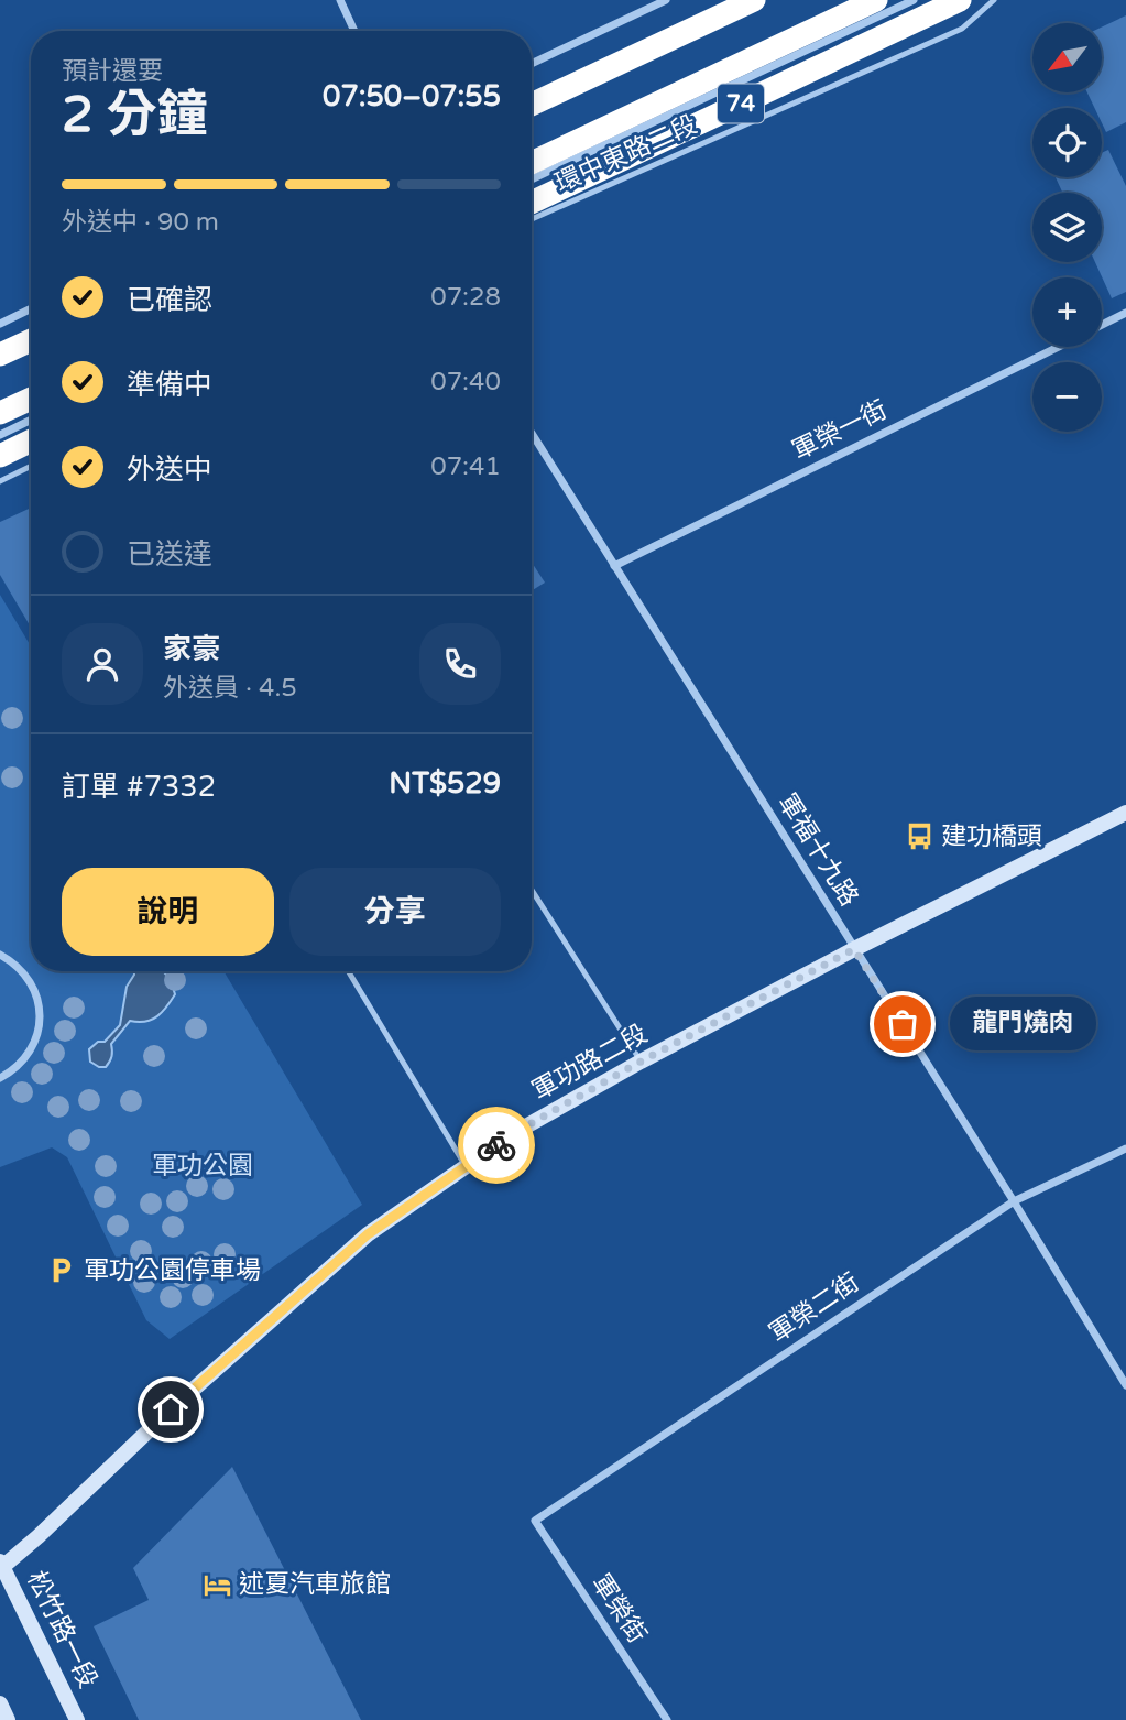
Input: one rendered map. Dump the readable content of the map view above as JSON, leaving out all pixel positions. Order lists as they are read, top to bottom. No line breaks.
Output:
{"streets":{"highway":["74"],"main road":["軍功路二段","松竹路一段"],"street":["環中東路二段","軍榮一街","軍福十九路","軍榮二街","軍榮街"]},"crossings":[["軍榮一街","軍福十九路"],["軍福十九路","軍功路二段"],["軍福十九路","軍榮二街"],["軍功路二段","松竹路一段"],["軍榮二街","軍榮街"]],"parks":["軍功公園"],"places":{"bus stop":["建功橋頭"],"other":["龍門燒肉"],"parking":["軍功公園停車場"],"hotel":["述夏汽車旅館"]},"north":"bottom left","page":{"map_buttons":["+","−"],"heading":["2 分鐘","預計還要","07:50–07:55"],"panel":["家豪","外送員 · 4.5","訂單 #7332","NT$529"],"bar":"外送中 · 90 m","list":[["已確認","07:28"],["準備中","07:40"],["外送中","07:41"],"已送達"],"buttons":["說明","分享"],"bubble":"龍門燒肉"}}
